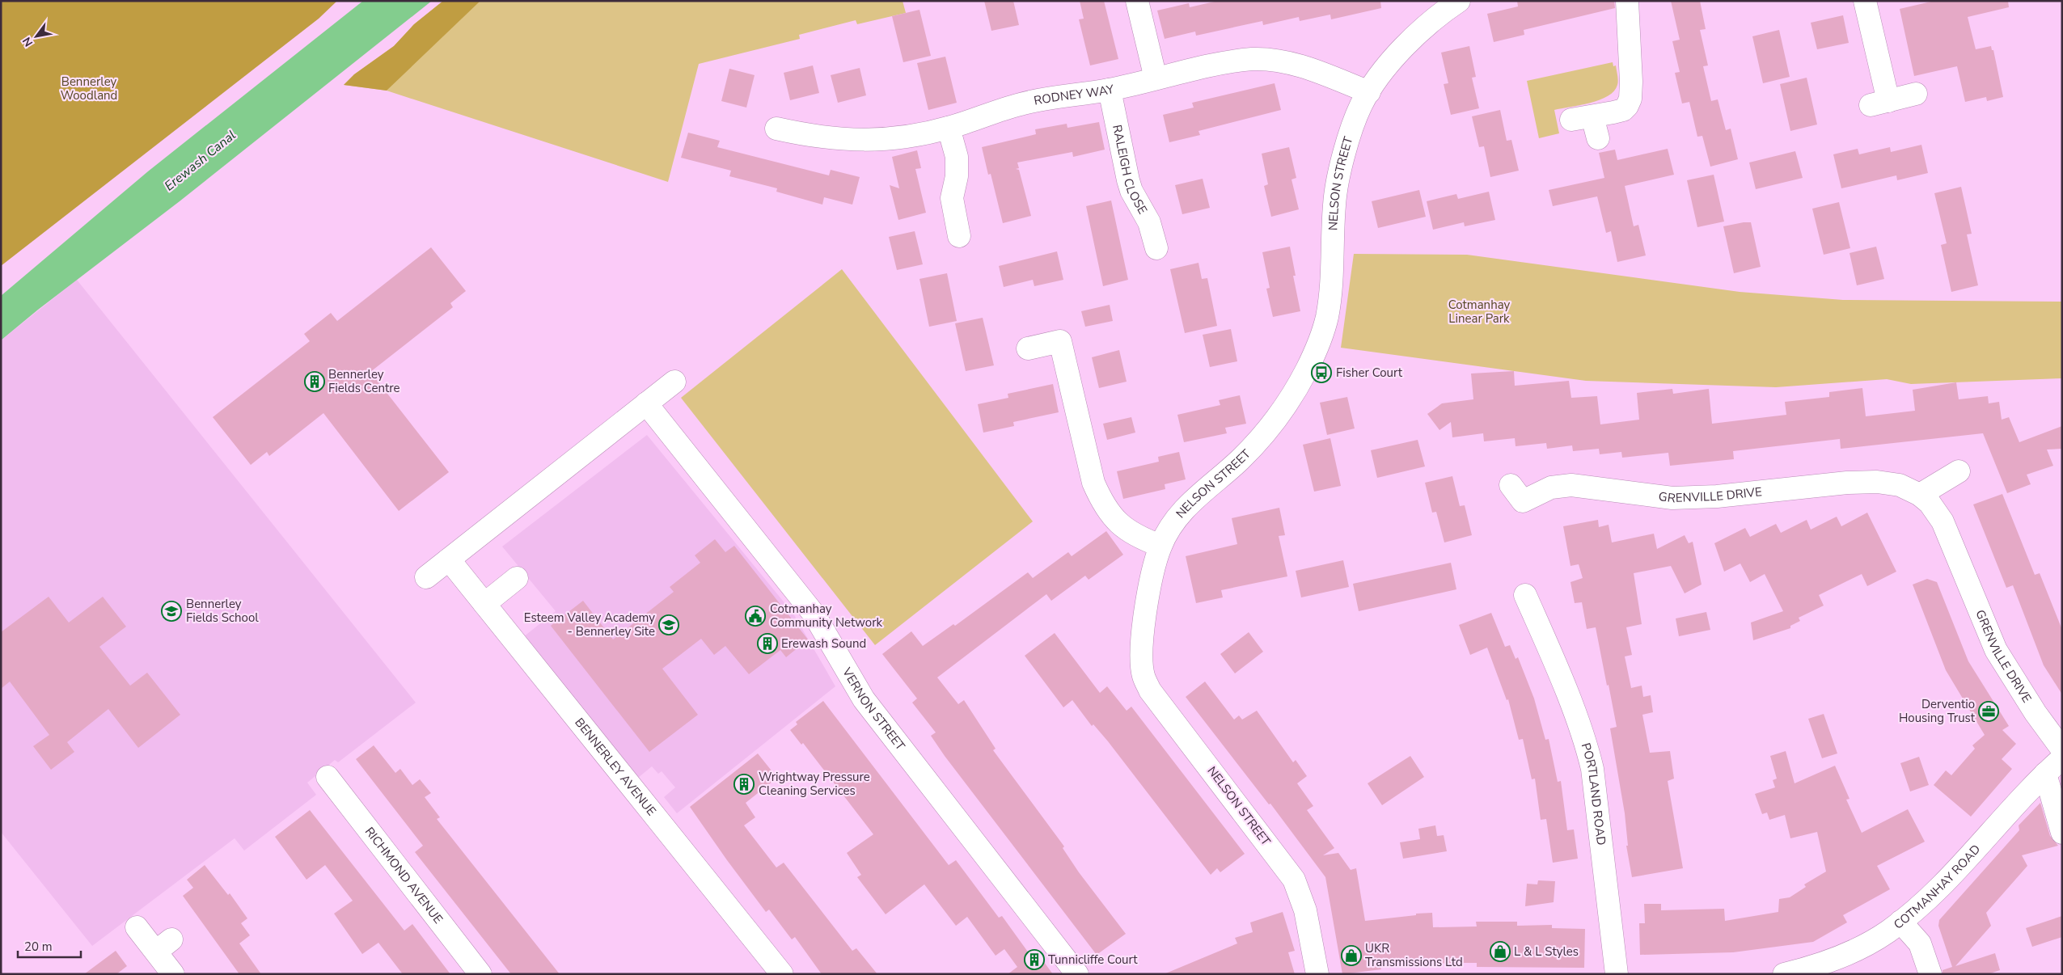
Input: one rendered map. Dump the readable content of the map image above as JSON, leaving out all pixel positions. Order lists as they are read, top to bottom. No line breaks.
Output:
{"streets":{"street":["RODNEY WAY","RALEIGH CLOSE","NELSON STREET","GRENVILLE DRIVE","VERNON STREET","BENNERLEY AVENUE","PORTLAND ROAD","RICHMOND AVENUE","COTMANHAY ROAD"]},"crossings":[["RODNEY WAY","RALEIGH CLOSE"],["RODNEY WAY","NELSON STREET"]],"water":["Erewash Canal"],"parks":["Bennerley Woodland","Cotmanhay Linear Park"],"places":{"bus stop":["Fisher Court"],"building":["Bennerley Fields Centre","Erewash Sound","Wrightway Pressure Cleaning Services","Tunnicliffe Court"],"school or university":["Bennerley Fields School","Esteem Valley Academy - Bennerley Site"],"public building":["Cotmanhay Community Network"],"office":["Derventio Housing Trust"],"shop":["L & L Styles","UKR Transmissions Ltd"]},"scale_bar":"20 m","north":"bottom left"}
